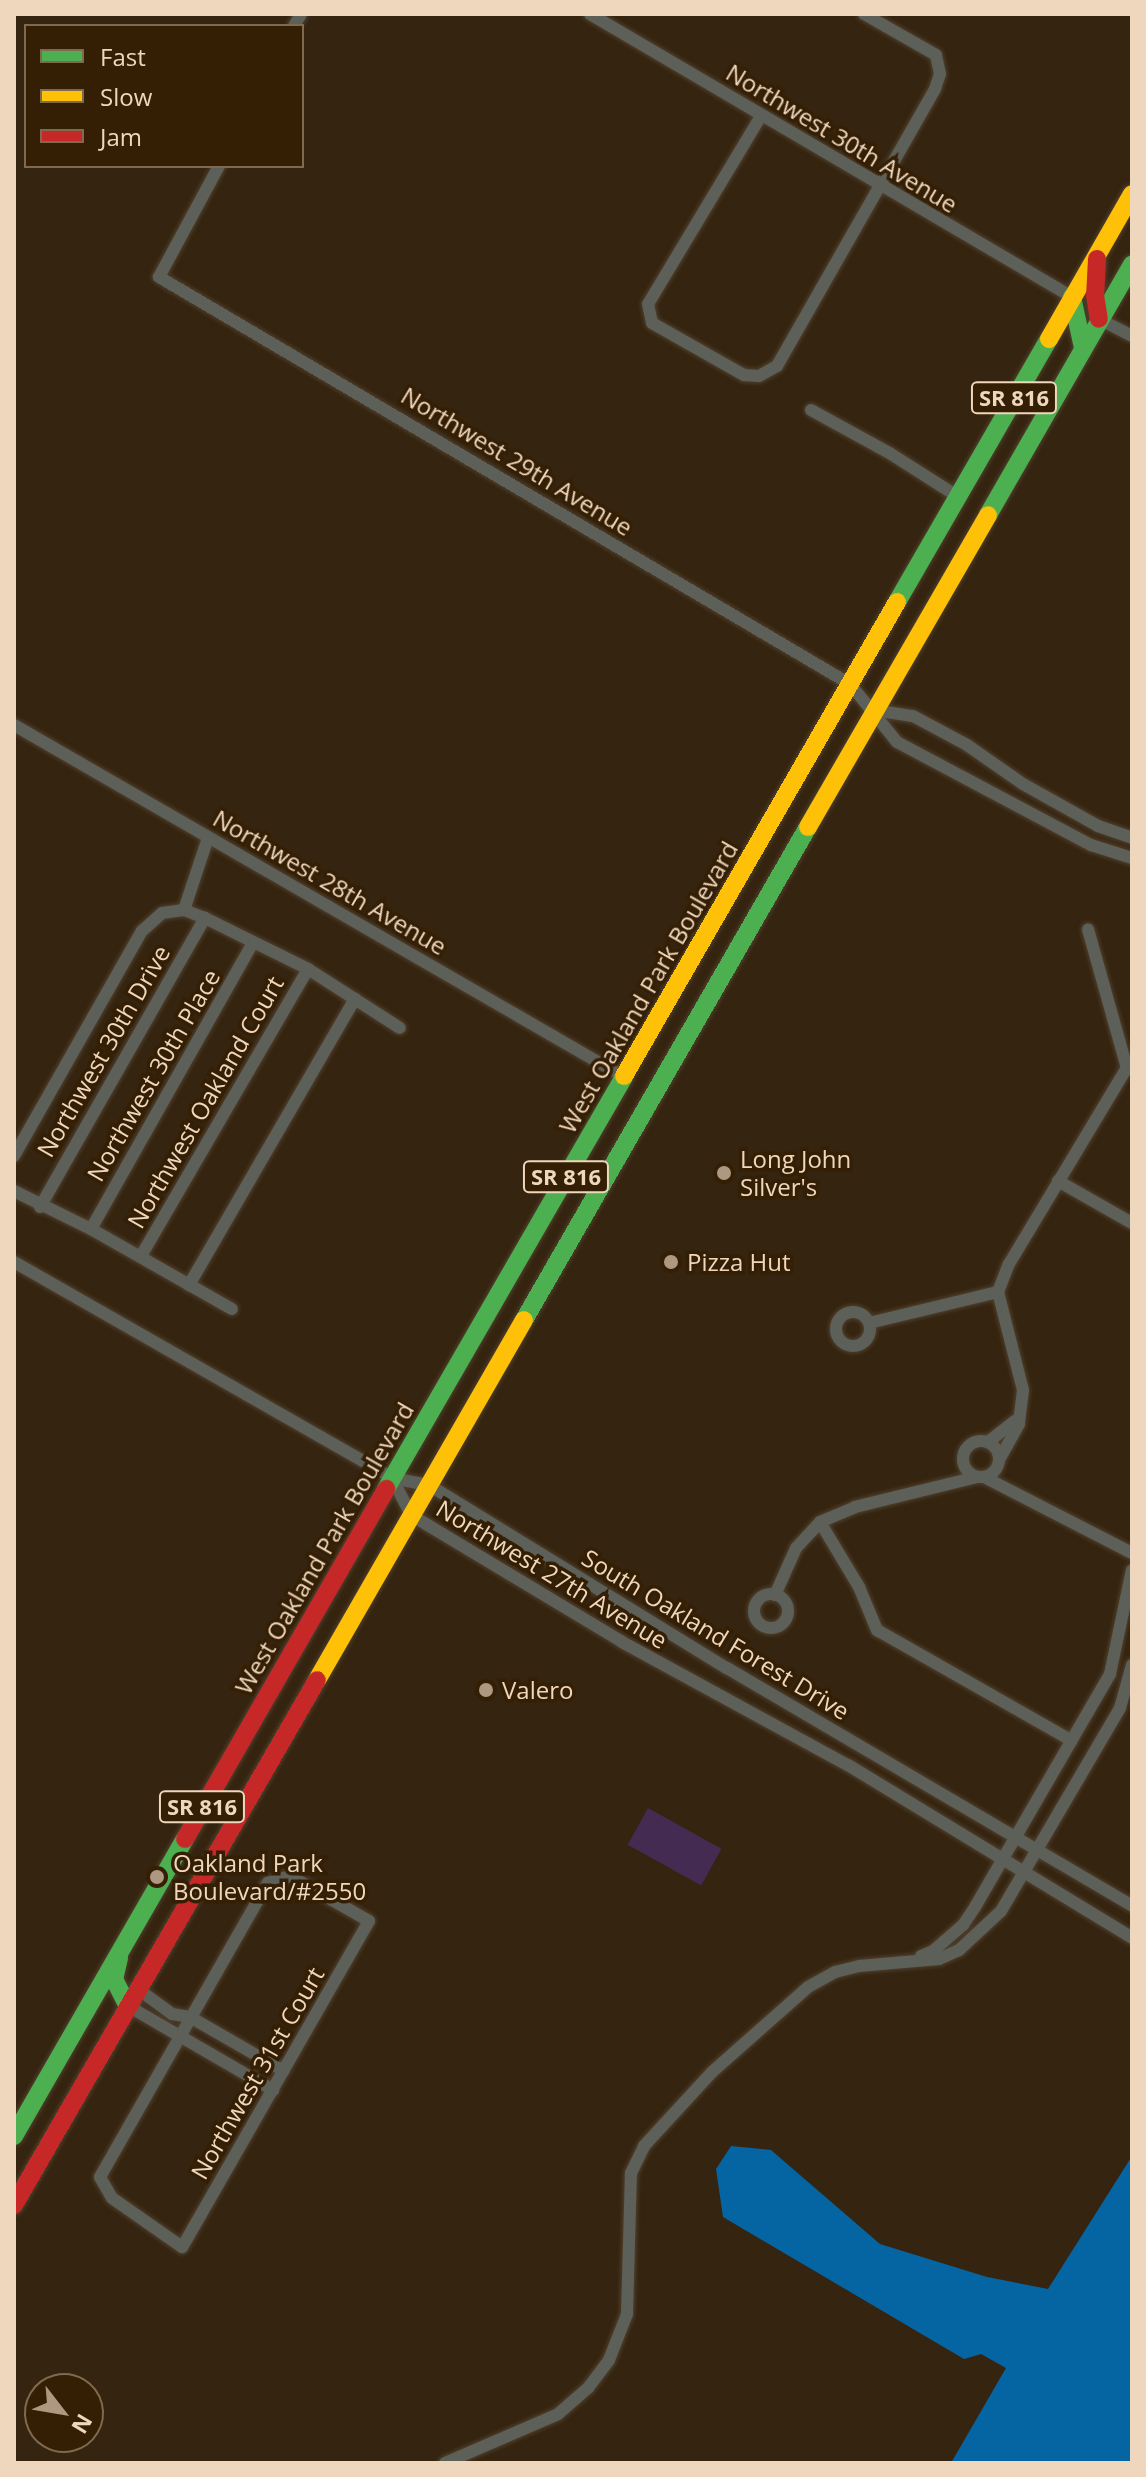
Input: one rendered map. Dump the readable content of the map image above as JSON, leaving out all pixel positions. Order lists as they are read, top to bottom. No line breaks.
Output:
{"streets":{"main road":["SR 816","West Oakland Park Boulevard"],"street":["Northwest 30th Avenue","Northwest 29th Avenue","Northwest 28th Avenue","Northwest 30th Drive","Northwest 30th Place","Northwest Oakland Court","Northwest 27th Avenue","South Oakland Forest Drive","Northwest 31st Court"]},"crossings":[["Northwest 30th Avenue","West Oakland Park Boulevard"],["SR 816","Northwest 29th Avenue"],["SR 816","Northwest 27th Avenue"],["SR 816","South Oakland Forest Drive"],["Northwest 29th Avenue","West Oakland Park Boulevard"],["Northwest 28th Avenue","West Oakland Park Boulevard"],["West Oakland Park Boulevard","Northwest 27th Avenue"],["West Oakland Park Boulevard","South Oakland Forest Drive"],["Northwest 27th Avenue","South Oakland Forest Drive"]],"places":["Long John Silver's","Pizza Hut","Valero","Oakland Park Boulevard/#2550"],"legend":["Fast","Slow","Jam"],"north":"bottom right"}
